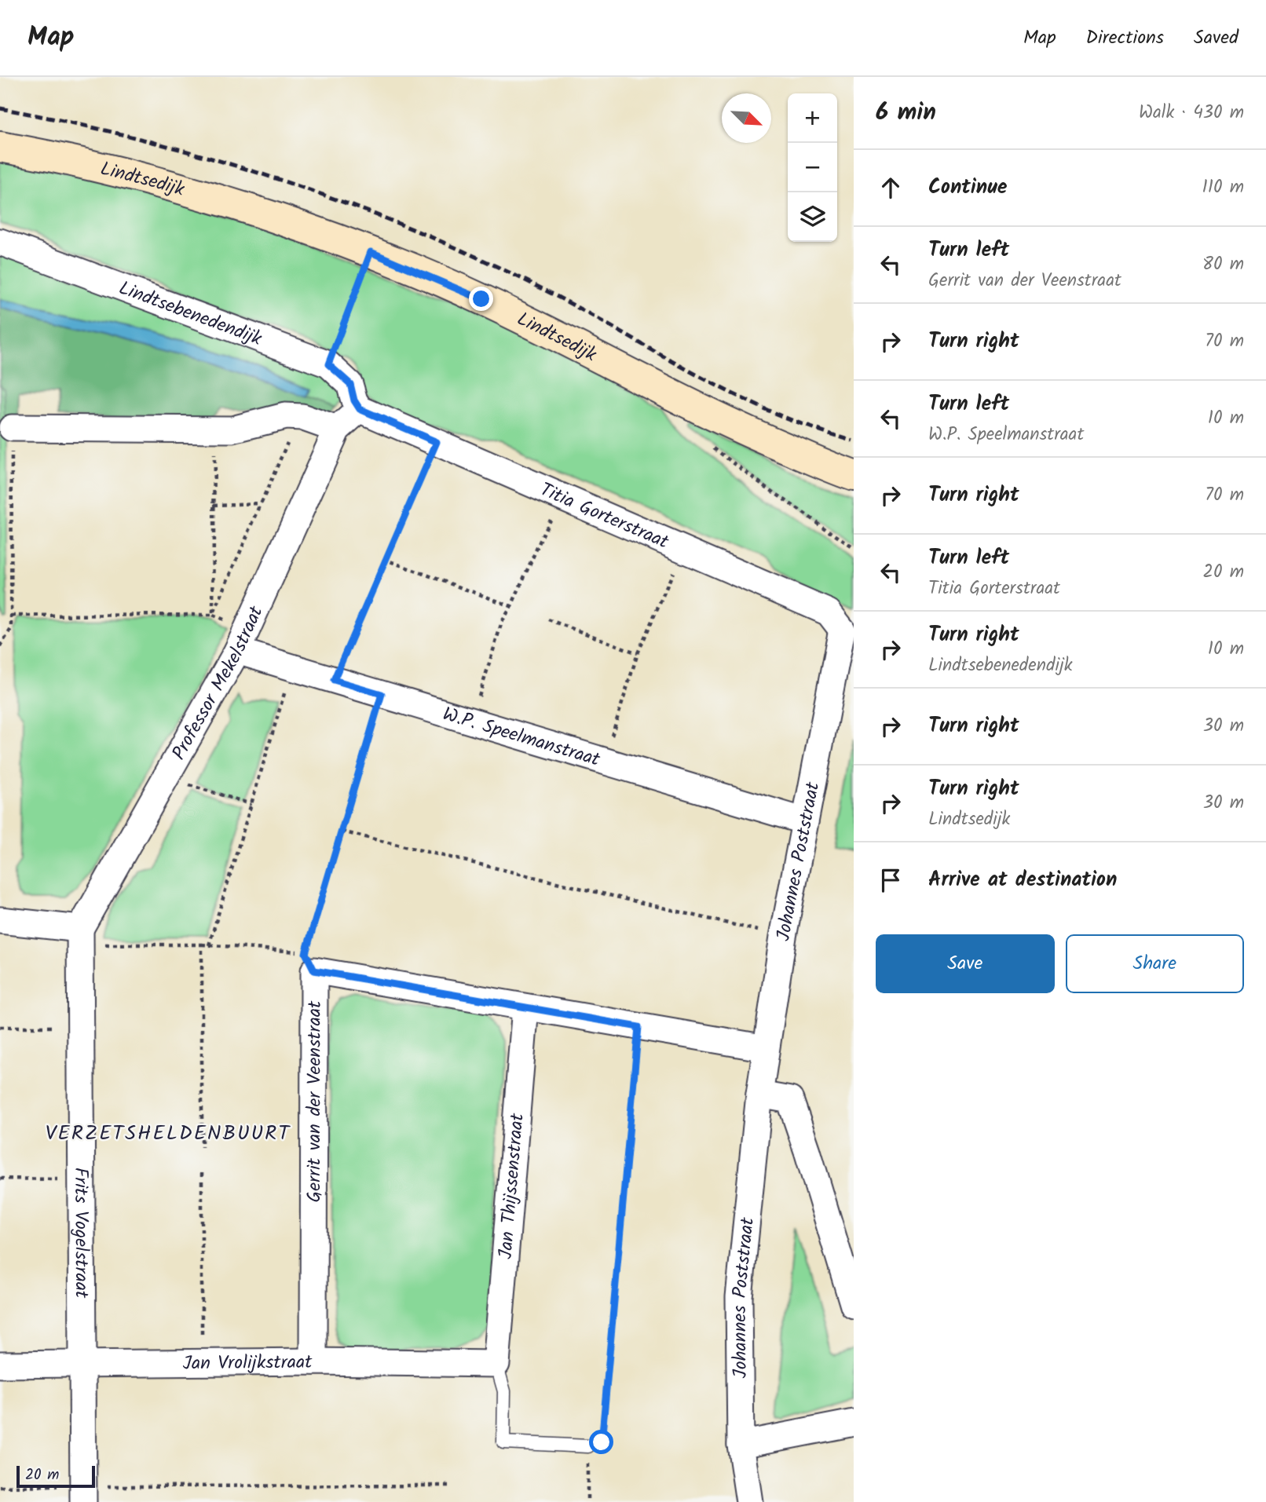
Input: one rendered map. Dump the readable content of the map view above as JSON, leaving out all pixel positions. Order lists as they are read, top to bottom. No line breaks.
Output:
{"streets":{"main road":["Lindtsedijk"],"street":["Lindtsebenedendijk","Titia Gorterstraat","Professor Mekelstraat","W.P. Speelmanstraat","Johannes Poststraat","Gerrit van der Veenstraat","Jan Thijssenstraat","Frits Vogelstraat","Jan Vrolijkstraat"]},"crossings":[["Lindtsebenedendijk","Titia Gorterstraat"],["Lindtsebenedendijk","Professor Mekelstraat"],["Titia Gorterstraat","Professor Mekelstraat"],["Titia Gorterstraat","Johannes Poststraat"],["Professor Mekelstraat","W.P. Speelmanstraat"],["Professor Mekelstraat","Frits Vogelstraat"],["W.P. Speelmanstraat","Johannes Poststraat"],["Johannes Poststraat","Gerrit van der Veenstraat"],["Gerrit van der Veenstraat","Jan Thijssenstraat"],["Gerrit van der Veenstraat","Jan Vrolijkstraat"],["Jan Thijssenstraat","Jan Vrolijkstraat"],["Frits Vogelstraat","Jan Vrolijkstraat"]],"districts":["VERZETSHELDENBUURT"],"scale_bar":"20 m","north":"bottom right","page":{"header":"Map","nav":["Map","Directions","Saved"],"heading":["6 min","Walk · 430 m"],"map_buttons":["+","−"],"list":[["Continue","110 m"],["Turn left","Gerrit van der Veenstraat","80 m"],["Turn right","70 m"],["Turn left","W.P. Speelmanstraat","10 m"],["Turn right","70 m"],["Turn left","Titia Gorterstraat","20 m"],["Turn right","Lindtsebenedendijk","10 m"],["Turn right","30 m"],["Turn right","Lindtsedijk","30 m"],"Arrive at destination"],"buttons":["Save","Share"],"scale":"20 m"}}
